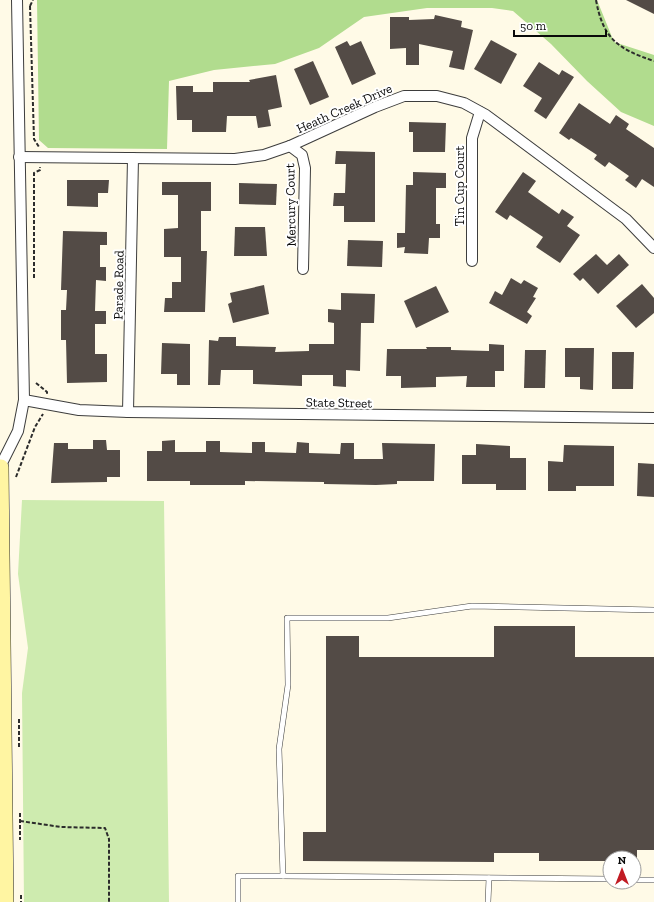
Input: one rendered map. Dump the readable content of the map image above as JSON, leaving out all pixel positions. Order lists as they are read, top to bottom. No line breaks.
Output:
{"streets":{"street":["Heath Creek Drive","Tin Cup Court","Mercury Court","Parade Road","State Street"]},"crossings":[["Heath Creek Drive","Tin Cup Court"],["Heath Creek Drive","Mercury Court"],["Heath Creek Drive","Parade Road"],["Parade Road","State Street"]],"scale_bar":"50 m","north":"top"}
